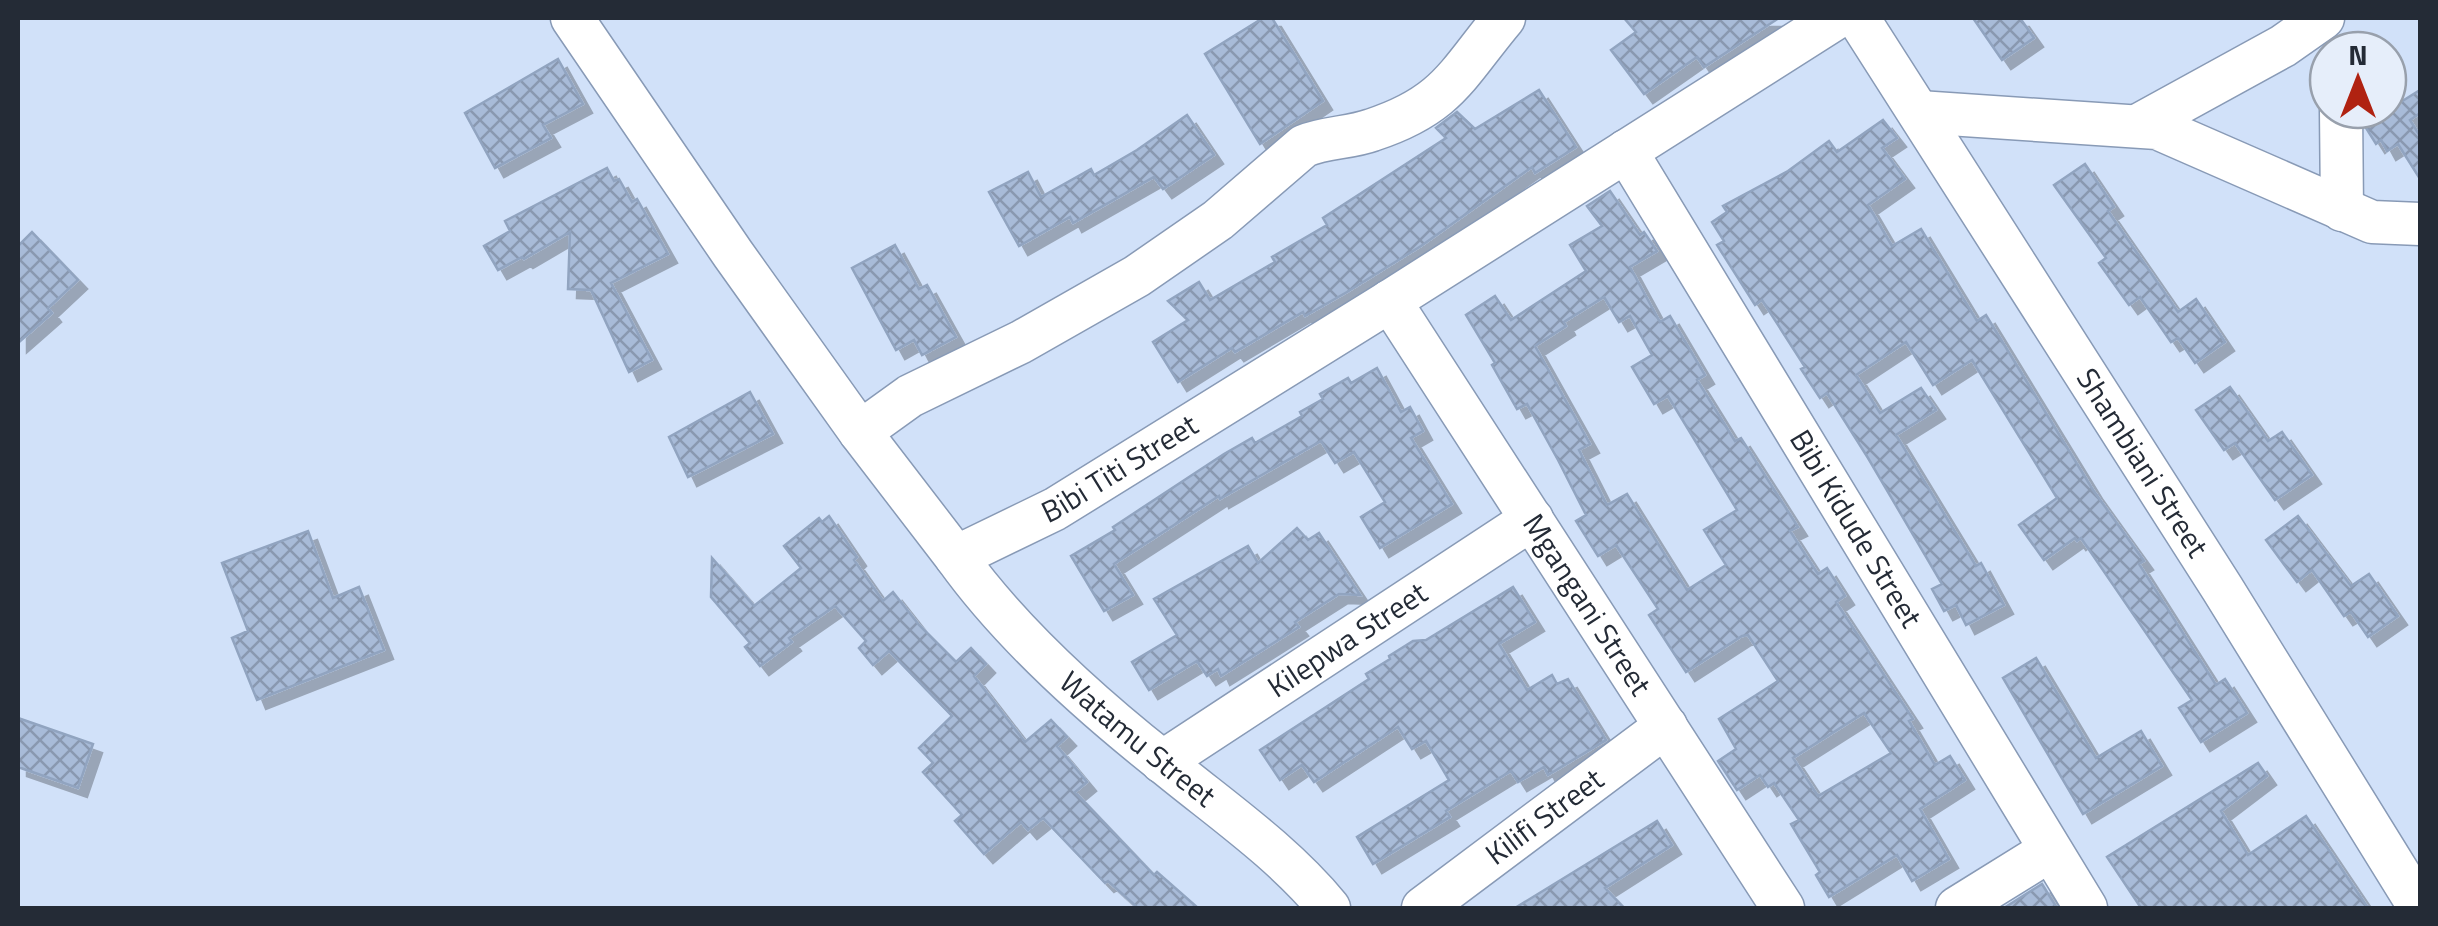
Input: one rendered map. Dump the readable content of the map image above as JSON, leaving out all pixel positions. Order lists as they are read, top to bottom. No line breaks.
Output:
{"streets":{"street":["Shambiani Street","Bibi Titi Street","Bibi Kidude Street","Mgangani Street","Kilepwa Street","Watamu Street","Kilifi Street"]},"crossings":[["Bibi Titi Street","Bibi Kidude Street"],["Bibi Titi Street","Mgangani Street"],["Bibi Titi Street","Watamu Street"],["Mgangani Street","Kilepwa Street"],["Mgangani Street","Kilifi Street"],["Kilepwa Street","Watamu Street"]],"north":"top"}
